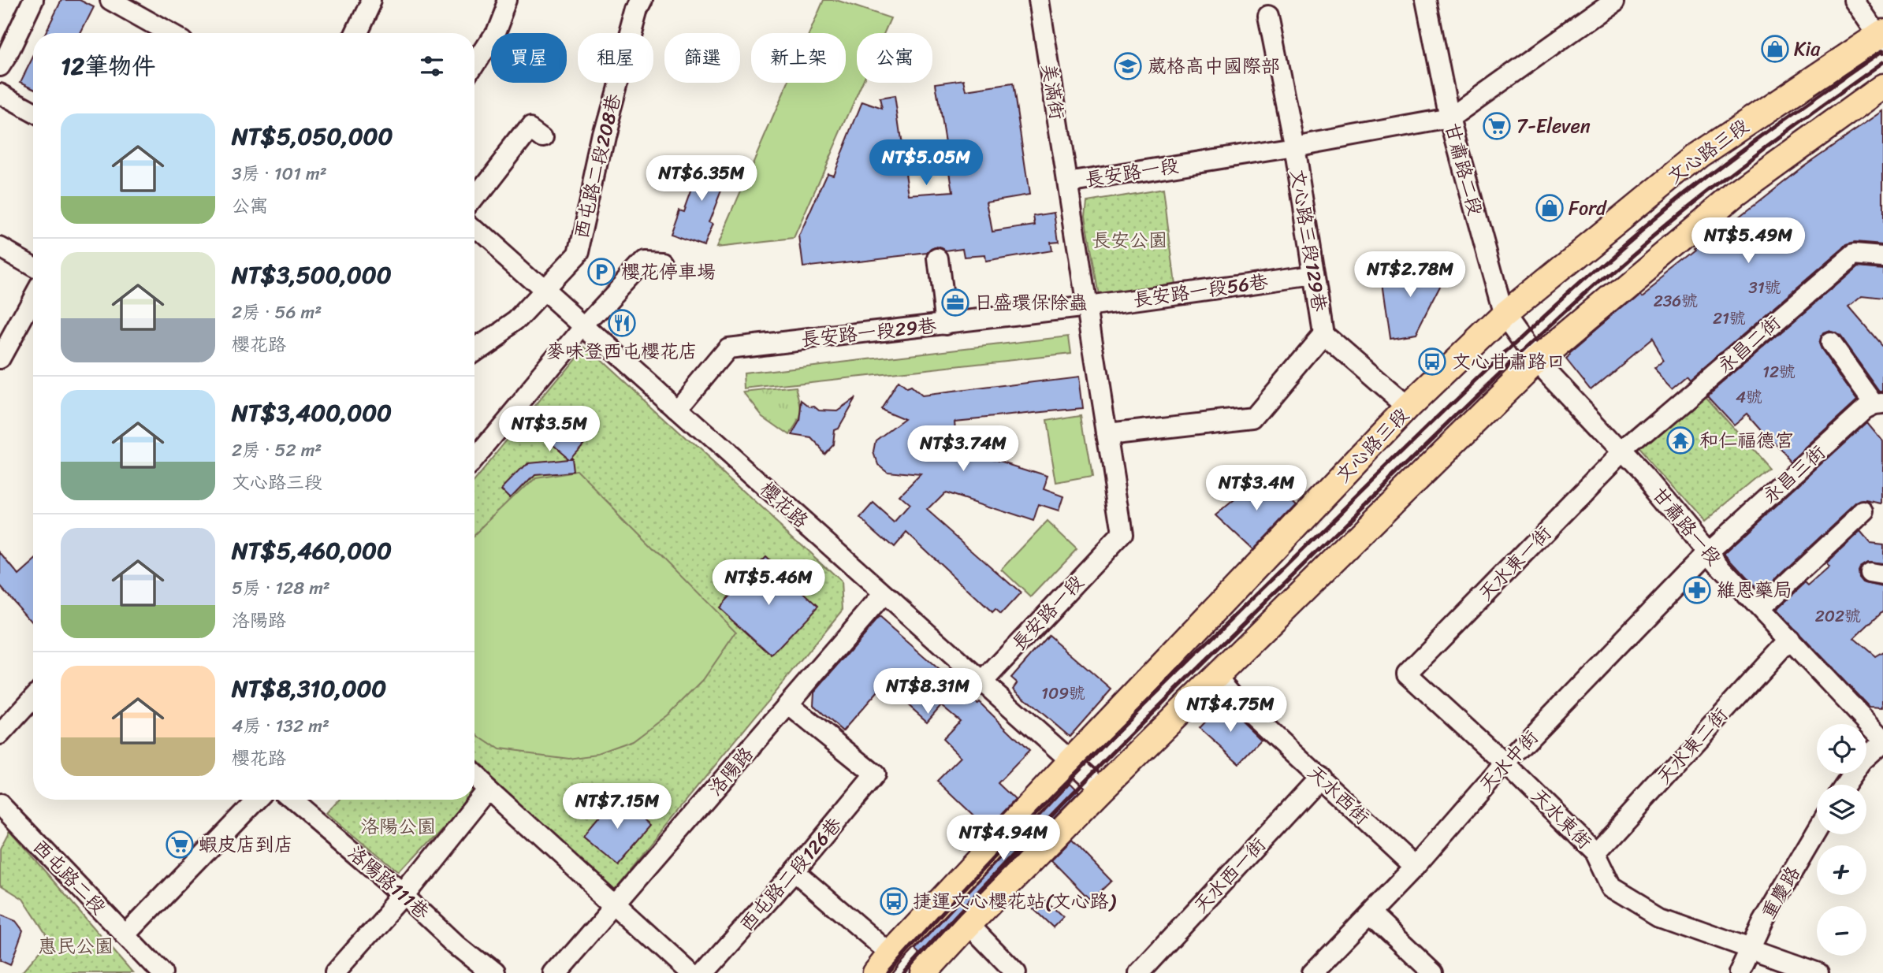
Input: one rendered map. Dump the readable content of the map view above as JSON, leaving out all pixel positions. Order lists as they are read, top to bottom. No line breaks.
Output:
{"streets":{"main road":["文心路三段"],"street":["美滿街","西屯路二段208巷","甘肅路二段","長安路一段","文心路三段129巷","長安路一段56巷","長安路一段29巷","永昌二街","永昌三街","櫻花路","甘肅路一段","天水東一街","天水東二街","天水中街","洛陽路","天水西街","天水東街","西屯路二段126巷","天水西一街","西屯路二段","洛陽路111巷","重慶路"]},"crossings":[["美滿街","長安路一段"],["文心路三段","甘肅路二段"],["文心路三段","櫻花路"],["西屯路二段208巷","櫻花路"],["甘肅路二段","長安路一段"],["甘肅路二段","甘肅路一段"],["長安路一段","文心路三段129巷"],["長安路一段","長安路一段56巷"],["長安路一段","長安路一段29巷"],["長安路一段","櫻花路"],["文心路三段129巷","長安路一段56巷"],["長安路一段56巷","長安路一段29巷"],["長安路一段29巷","櫻花路"],["永昌二街","甘肅路一段"],["永昌二街","天水東一街"],["永昌三街","甘肅路一段"],["永昌三街","天水中街"],["櫻花路","洛陽路"],["甘肅路一段","天水東一街"],["甘肅路一段","天水東二街"],["甘肅路一段","天水中街"],["天水東一街","天水東街"],["天水東二街","天水東街"],["天水中街","天水西街"],["天水中街","天水東街"],["洛陽路","西屯路二段126巷"],["天水西街","天水西一街"],["天水東街","重慶路"]],"parks":["長安公園","洛陽公園","惠民公園"],"places":{"shop":["Kia","Ford"],"school or university":["葳格高中國際部"],"supermarket":["7-Eleven","蝦皮店到店"],"parking":["櫻花停車場"],"office":["日盛環保除蟲"],"restaurant":["麥味登西屯櫻花店"],"bus stop":["文心甘肅路口","捷運文心櫻花站(文心路)"],"temple":["和仁福德宮"],"pharmacy":["維恩藥局"]},"house_numbers":["31號","236號","21號","12號","4號","202號","109號"],"page":{"chip":["買屋","租屋","篩選","新上架","公寓"],"heading":"12筆物件","list":[{"name":"NT$5,050,000","note":"3房 · 101 m² · 公寓"},{"name":"NT$3,500,000","note":"2房 · 56 m² · 櫻花路"},{"name":"NT$3,400,000","note":"2房 · 52 m² · 文心路三段"},{"name":"NT$5,460,000","note":"5房 · 128 m² · 洛陽路"},{"name":"NT$8,310,000","note":"4房 · 132 m² · 櫻花路"}],"price":["NT$5.05M","NT$6.35M","NT$5.49M","NT$2.78M","NT$3.5M","NT$3.74M","NT$3.4M","NT$5.46M","NT$8.31M","NT$4.75M","NT$7.15M","NT$4.94M"],"map_buttons":["+","−"]}}
